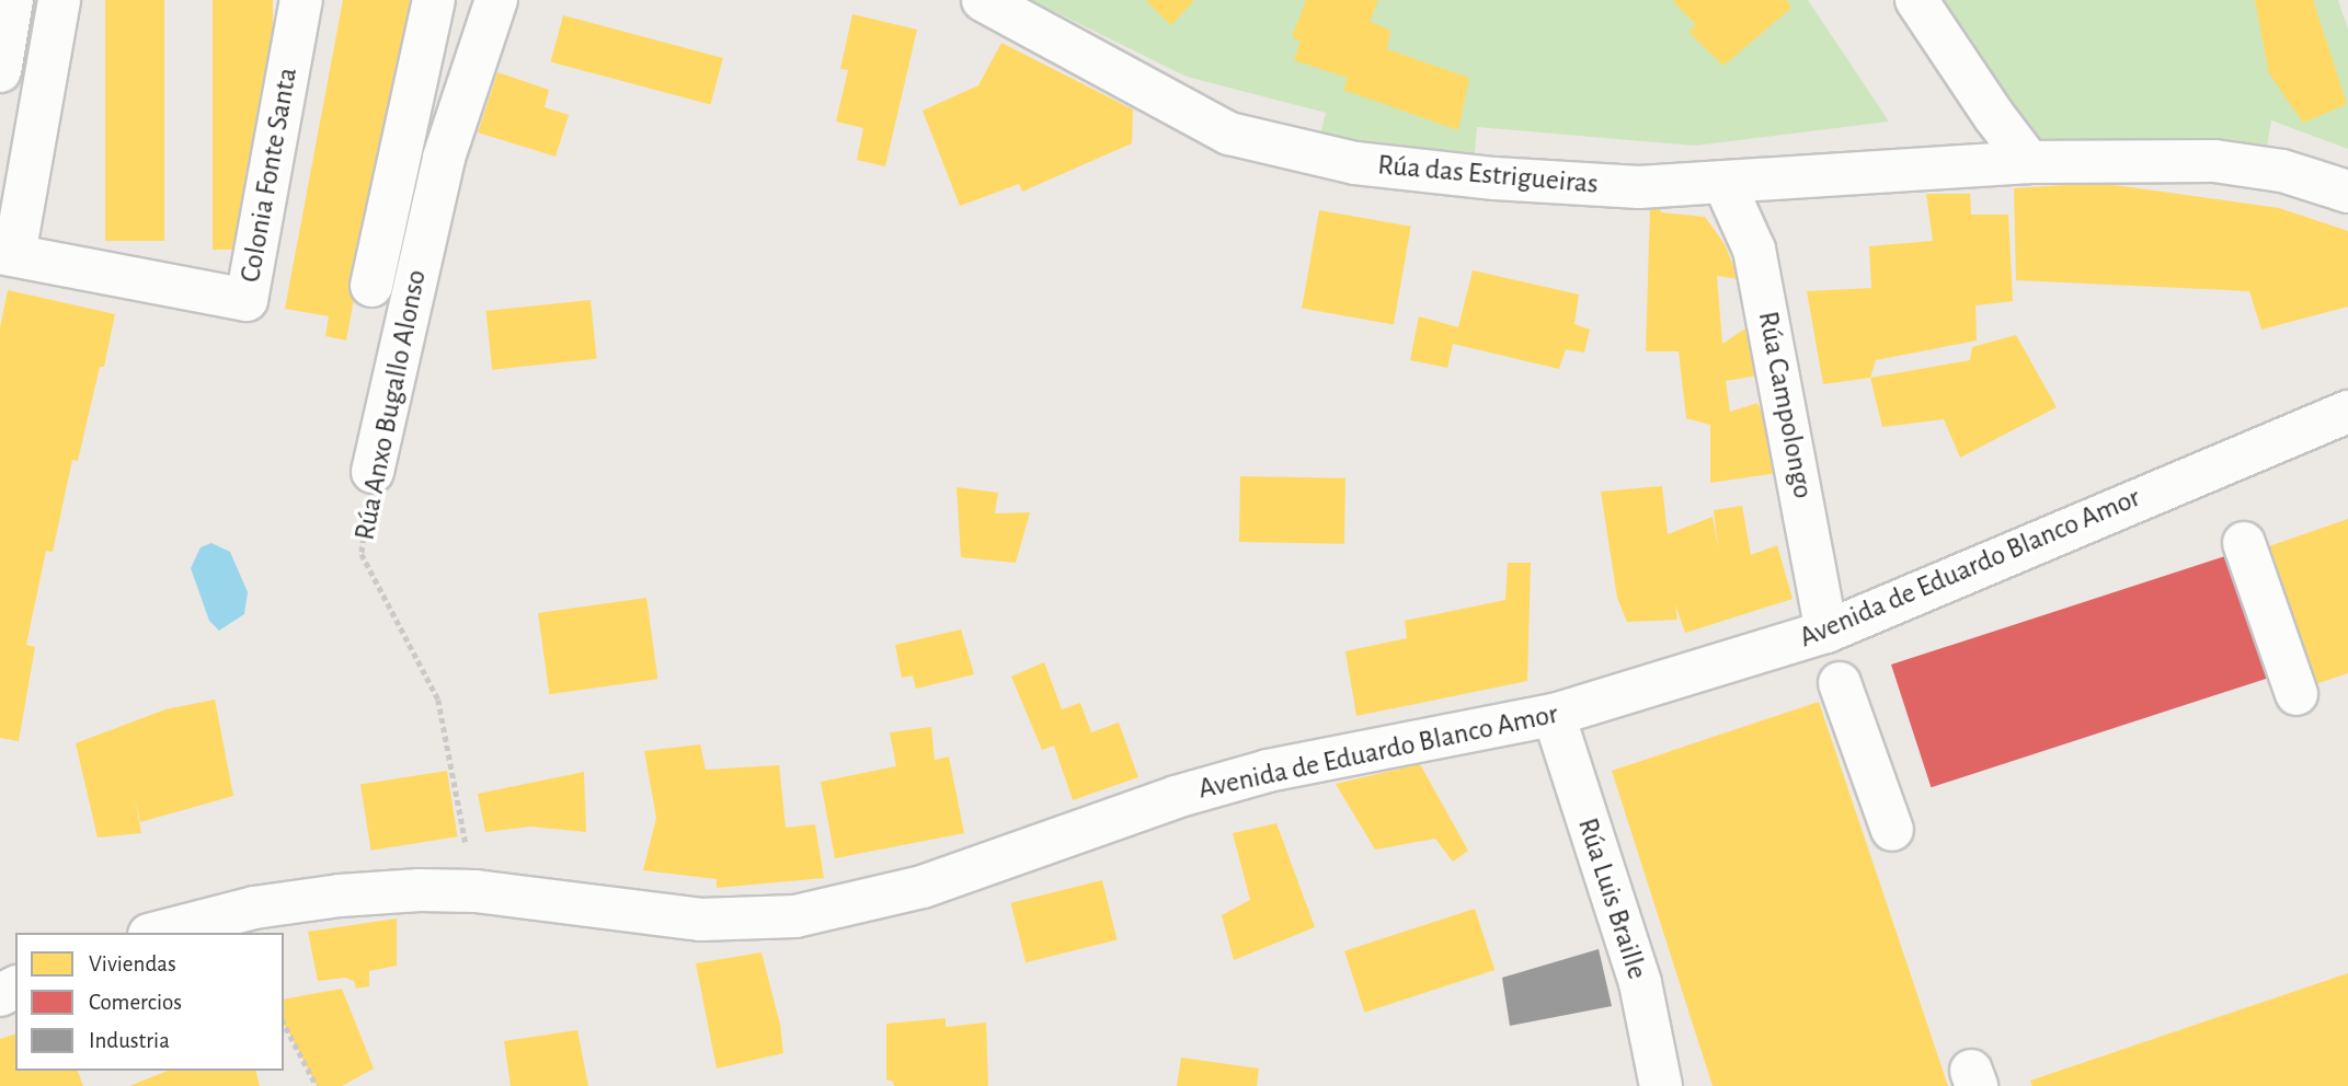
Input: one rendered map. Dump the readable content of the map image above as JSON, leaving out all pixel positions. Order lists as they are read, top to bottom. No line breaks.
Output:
{"streets":{"street":["Colonia Fonte Santa","Rúa das Estrigueiras","Rúa Anxo Bugallo Alonso","Rúa Campolongo","Avenida de Eduardo Blanco Amor","Rúa Luis Braille"]},"crossings":[["Rúa das Estrigueiras","Rúa Campolongo"],["Rúa Anxo Bugallo Alonso","Avenida de Eduardo Blanco Amor"],["Rúa Campolongo","Avenida de Eduardo Blanco Amor"],["Avenida de Eduardo Blanco Amor","Rúa Luis Braille"]],"legend":["Viviendas","Comercios","Industria"]}
